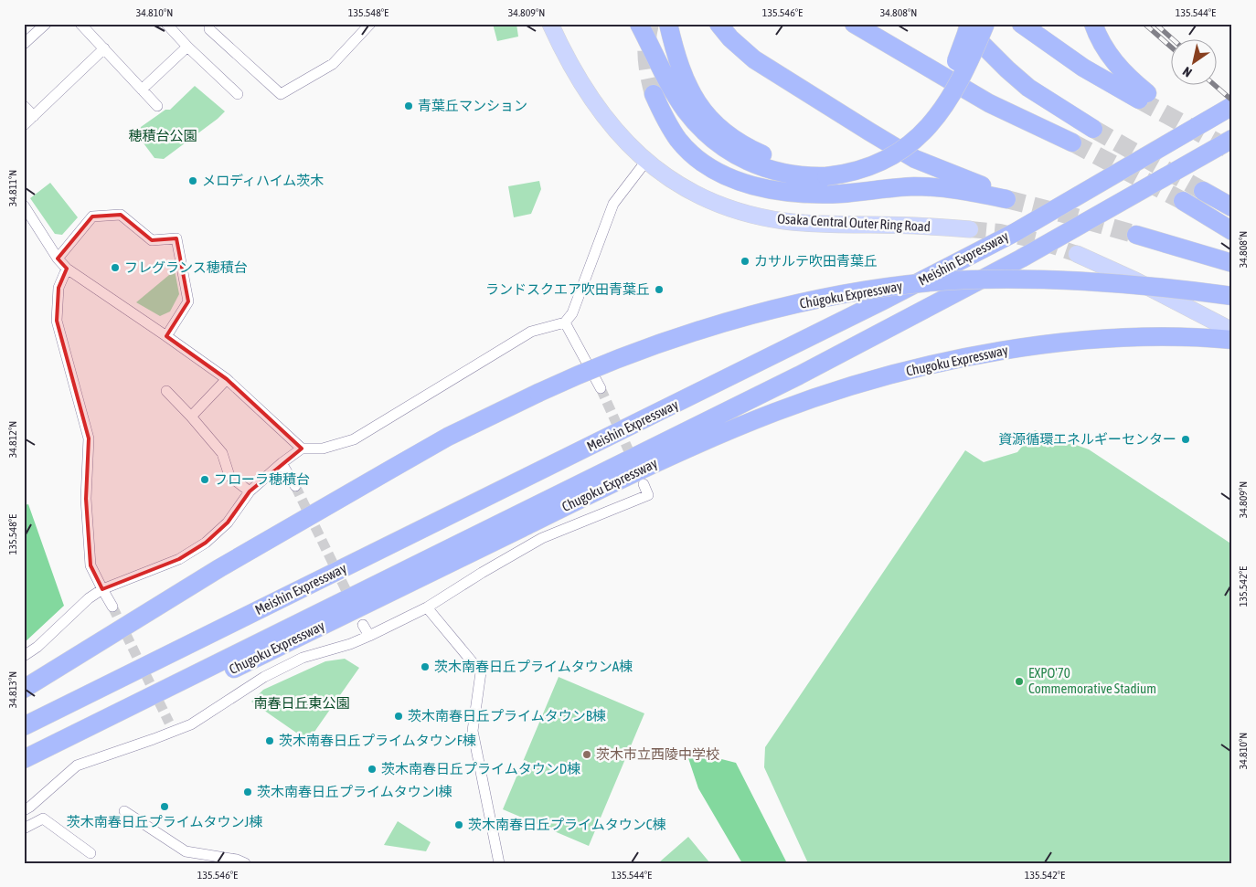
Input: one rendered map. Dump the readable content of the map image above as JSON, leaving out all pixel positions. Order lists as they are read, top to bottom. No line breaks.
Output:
{"streets":{"highway":["Meishin Expressway","Chūgoku Expressway","Chugoku Expressway"],"main road":["Osaka Central Outer Ring Road"]},"crossings":[["Meishin Expressway","Chugoku Expressway"]],"parks":["穂積台公園","南春日丘東公園"],"places":["青葉丘マンション","メロディハイム茨木","カサルテ吹田青葉丘","フレグランス穂積台","ランドスクエア吹田青葉丘","資源循環エネルギーセンター","フローラ穂積台","茨木南春日丘プライムタウンA棟","EXPO'70 Commemorative Stadium","茨木南春日丘プライムタウンB棟","茨木南春日丘プライムタウンF棟","茨木市立西陵中学校","茨木南春日丘プライムタウンD棟","茨木南春日丘プライムタウンI棟","茨木南春日丘プライムタウンJ棟","茨木南春日丘プライムタウンC棟"],"north":"bottom left","coordinates":["34.810°N","135.548°E","34.809°N","135.546°E","34.808°N","135.544°E","34.811°N","34.812°N","135.542°E","34.813°N"]}
